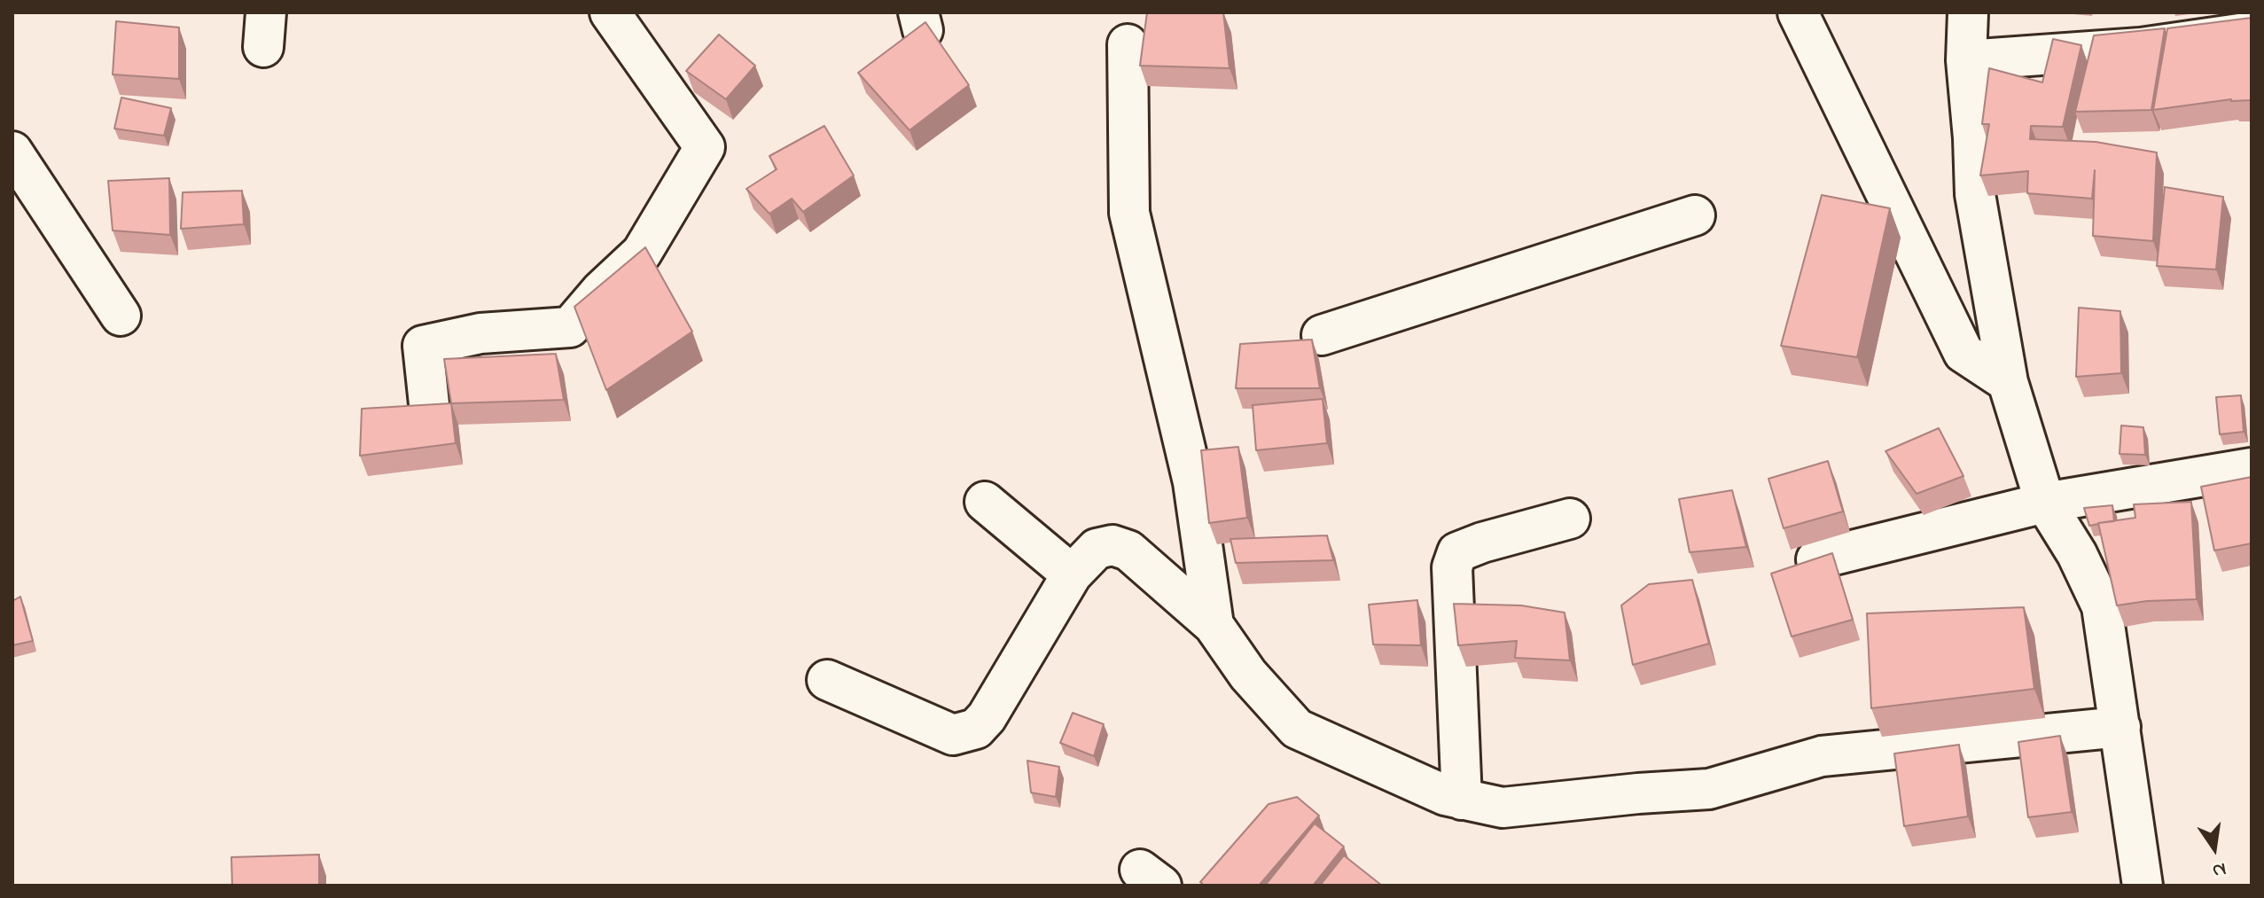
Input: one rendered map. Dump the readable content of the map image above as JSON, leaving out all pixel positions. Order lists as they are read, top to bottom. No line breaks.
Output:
{"north":"bottom"}
